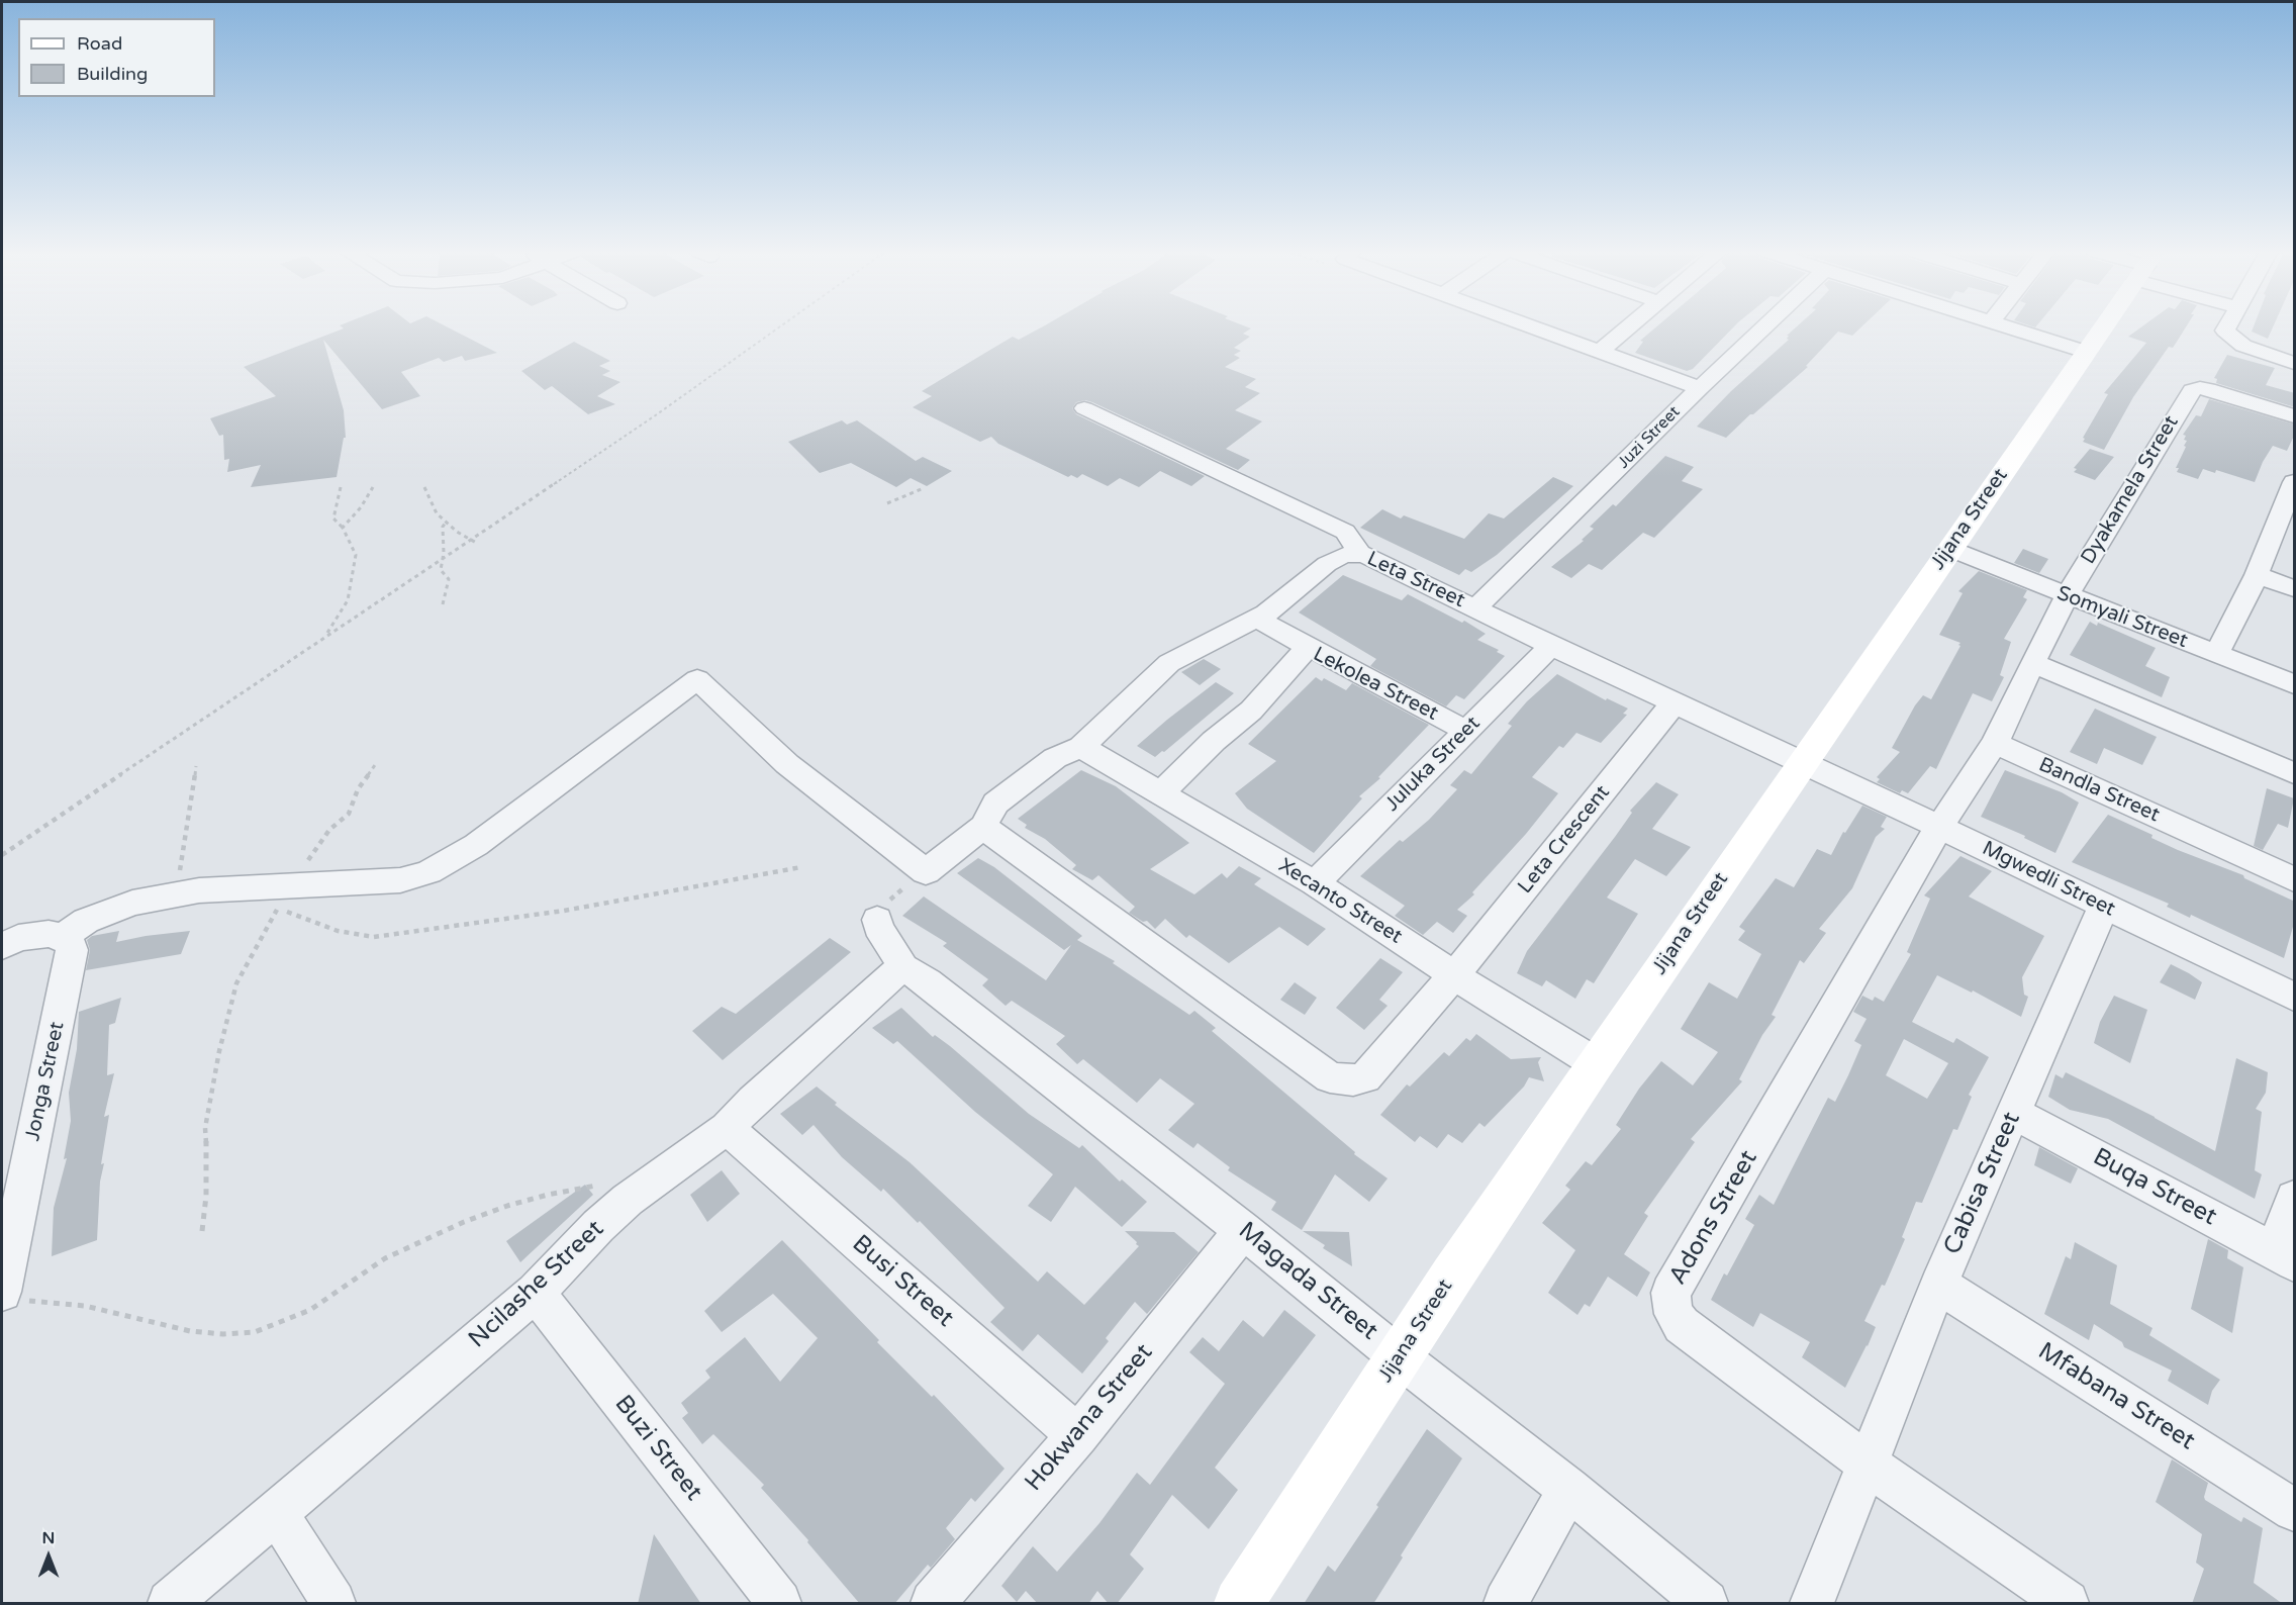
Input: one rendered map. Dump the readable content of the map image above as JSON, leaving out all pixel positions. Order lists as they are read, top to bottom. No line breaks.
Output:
{"streets":{"street":["Juzi Street","Dyakamela Street","Jijana Street","Leta Street","Somyali Street","Lekolea Street","Juluka Street","Bandla Street","Leta Crescent","Mgwedli Street","Xecanto Street","Jonga Street","Cabisa Street","Buqa Street","Adons Street","Busi Street","Magada Street","Ncilashe Street","Mfabana Street","Hokwana Street","Buzi Street"]},"crossings":[["Juzi Street","Leta Street"],["Dyakamela Street","Somyali Street"],["Dyakamela Street","Bandla Street"],["Jijana Street","Leta Street"],["Jijana Street","Somyali Street"],["Jijana Street","Mgwedli Street"],["Jijana Street","Xecanto Street"],["Jijana Street","Magada Street"],["Leta Street","Juluka Street"],["Leta Street","Leta Crescent"],["Leta Street","Mgwedli Street"],["Leta Street","Xecanto Street"],["Lekolea Street","Juluka Street"],["Lekolea Street","Xecanto Street"],["Juluka Street","Xecanto Street"],["Leta Crescent","Xecanto Street"],["Mgwedli Street","Cabisa Street"],["Mgwedli Street","Adons Street"],["Cabisa Street","Buqa Street"],["Cabisa Street","Adons Street"],["Cabisa Street","Mfabana Street"],["Busi Street","Ncilashe Street"],["Busi Street","Hokwana Street"],["Magada Street","Ncilashe Street"],["Magada Street","Hokwana Street"],["Ncilashe Street","Buzi Street"]],"legend":["Road","Building"],"north":"top"}
